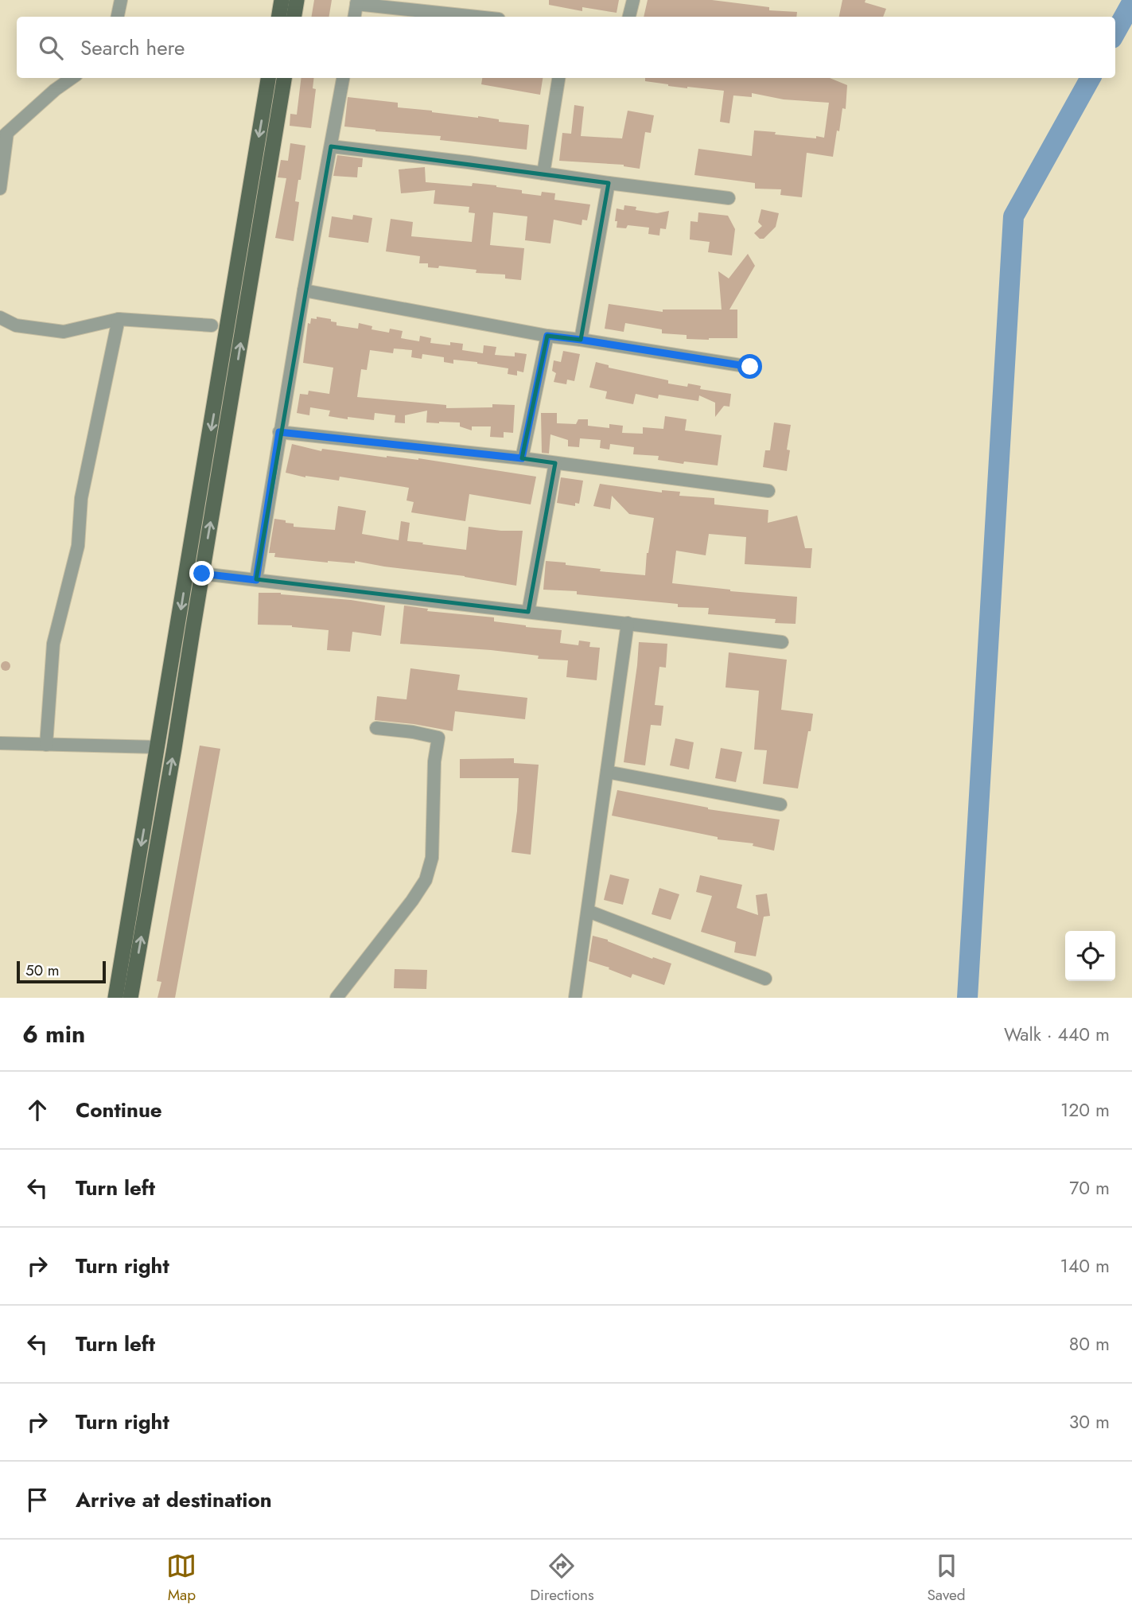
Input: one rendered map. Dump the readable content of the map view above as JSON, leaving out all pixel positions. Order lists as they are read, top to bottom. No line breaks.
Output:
{"scale_bar":"50 m","page":{"search":"Search here","scale":"50 m","heading":["6 min","Walk · 440 m"],"list":[["Continue","120 m"],["Turn left","70 m"],["Turn right","140 m"],["Turn left","80 m"],["Turn right","30 m"],"Arrive at destination"],"nav":["Map","Directions","Saved"]}}
